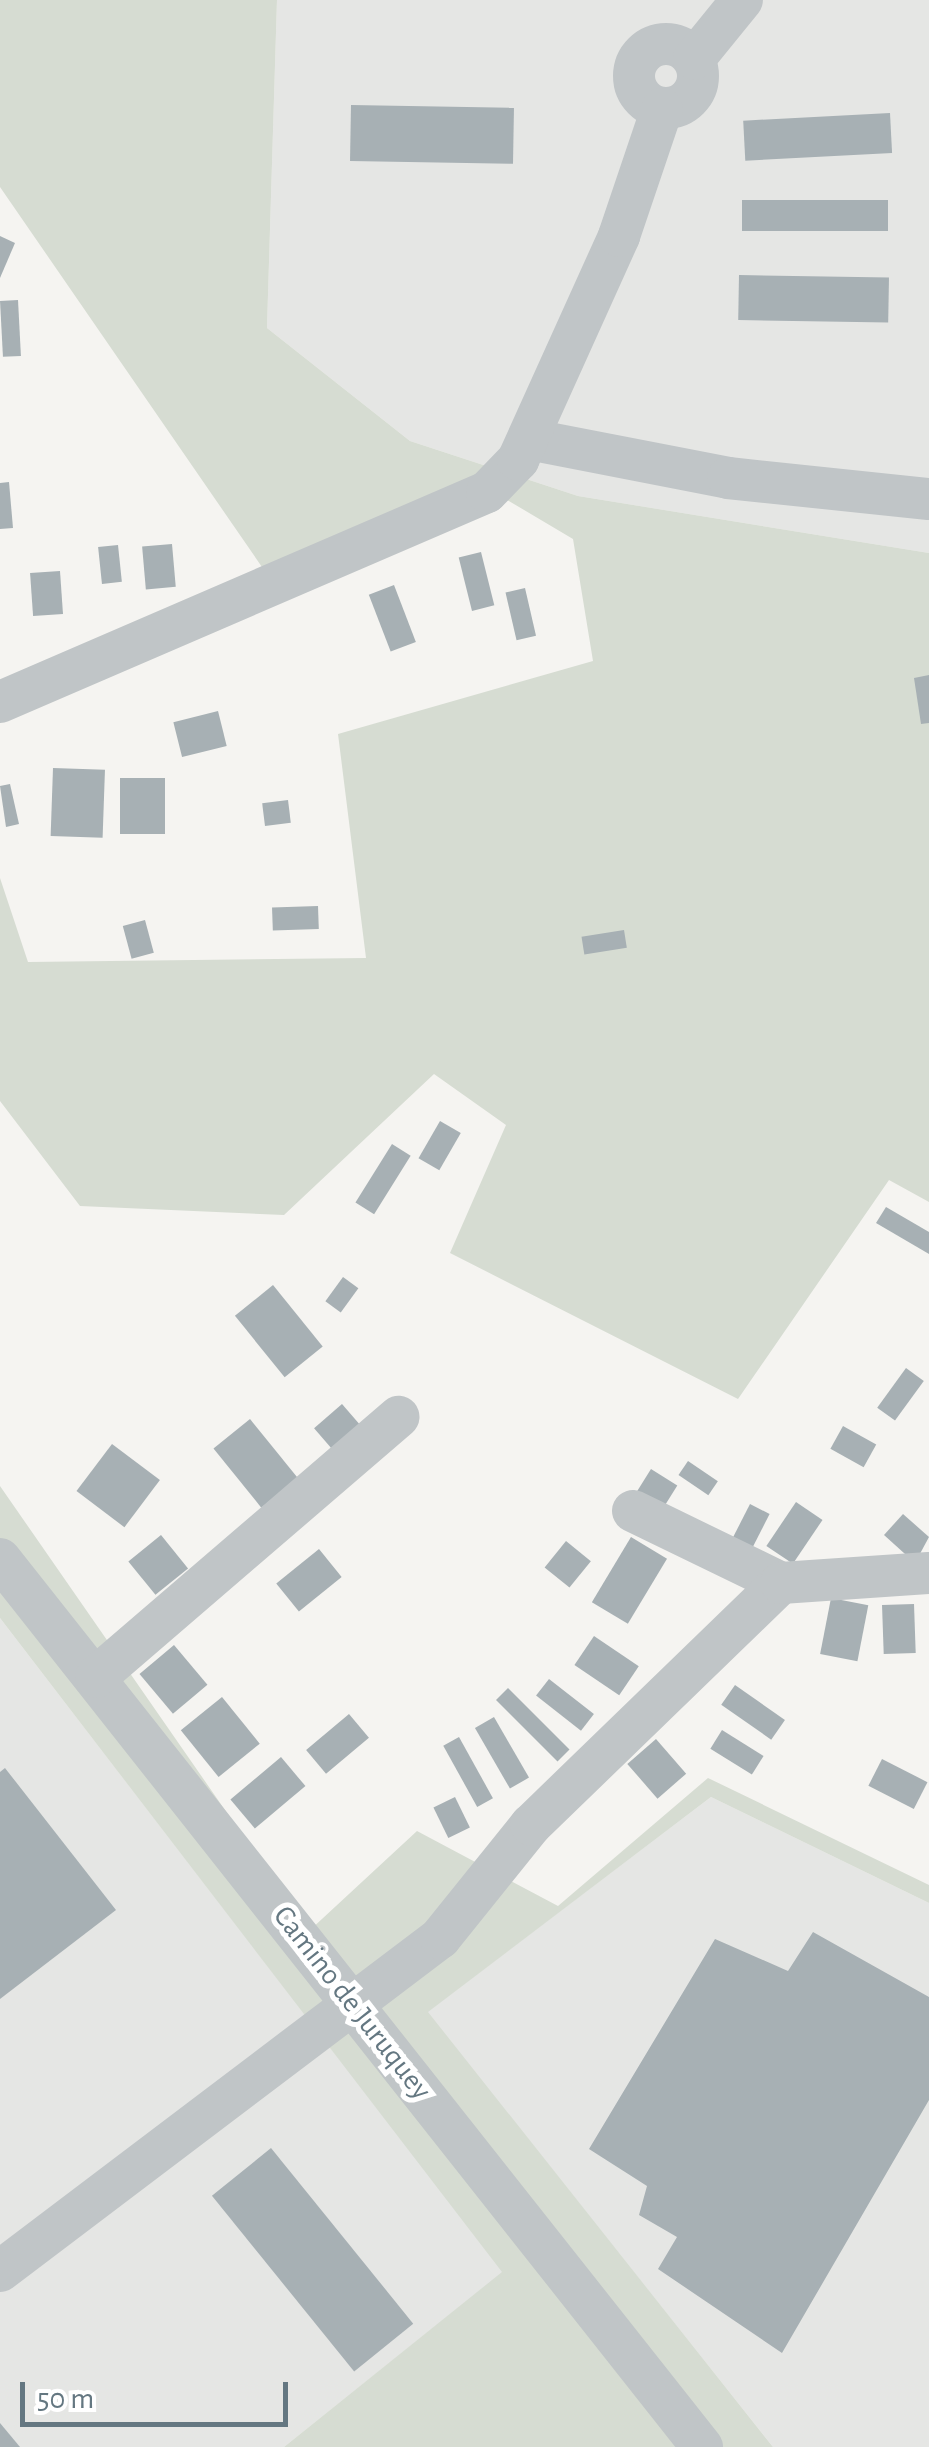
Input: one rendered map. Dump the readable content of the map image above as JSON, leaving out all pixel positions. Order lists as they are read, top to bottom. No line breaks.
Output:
{"streets":{"street":["Camino de Juruquey"]},"scale_bar":"50 m"}
